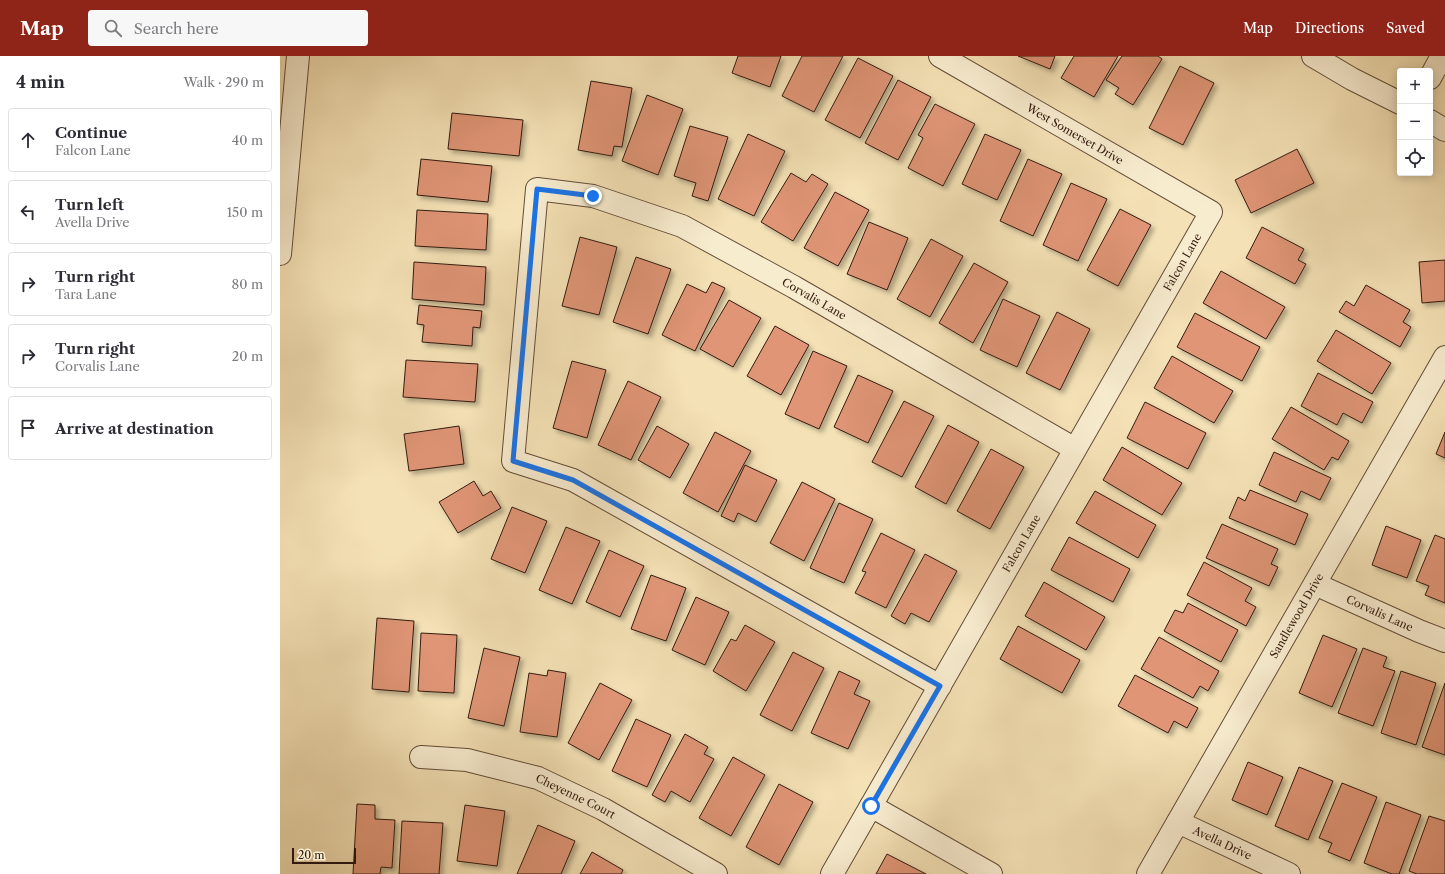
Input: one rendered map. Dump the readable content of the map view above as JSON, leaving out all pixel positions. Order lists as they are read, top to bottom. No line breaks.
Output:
{"streets":{"street":["West Somerset Drive","Falcon Lane","Corvalis Lane","Sandlewood Drive","Cheyenne Court","Avella Drive"]},"crossings":[["West Somerset Drive","Falcon Lane"],["Falcon Lane","Corvalis Lane"],["Corvalis Lane","Sandlewood Drive"],["Sandlewood Drive","Avella Drive"]],"scale_bar":"20 m","page":{"header":"Map","search":"Search here","nav":["Map","Directions","Saved"],"heading":["4 min","Walk · 290 m"],"map_buttons":["+","−"],"list":[["Continue","Falcon Lane","40 m"],["Turn left","Avella Drive","150 m"],["Turn right","Tara Lane","80 m"],["Turn right","Corvalis Lane","20 m"],"Arrive at destination"],"scale":"20 m"}}
